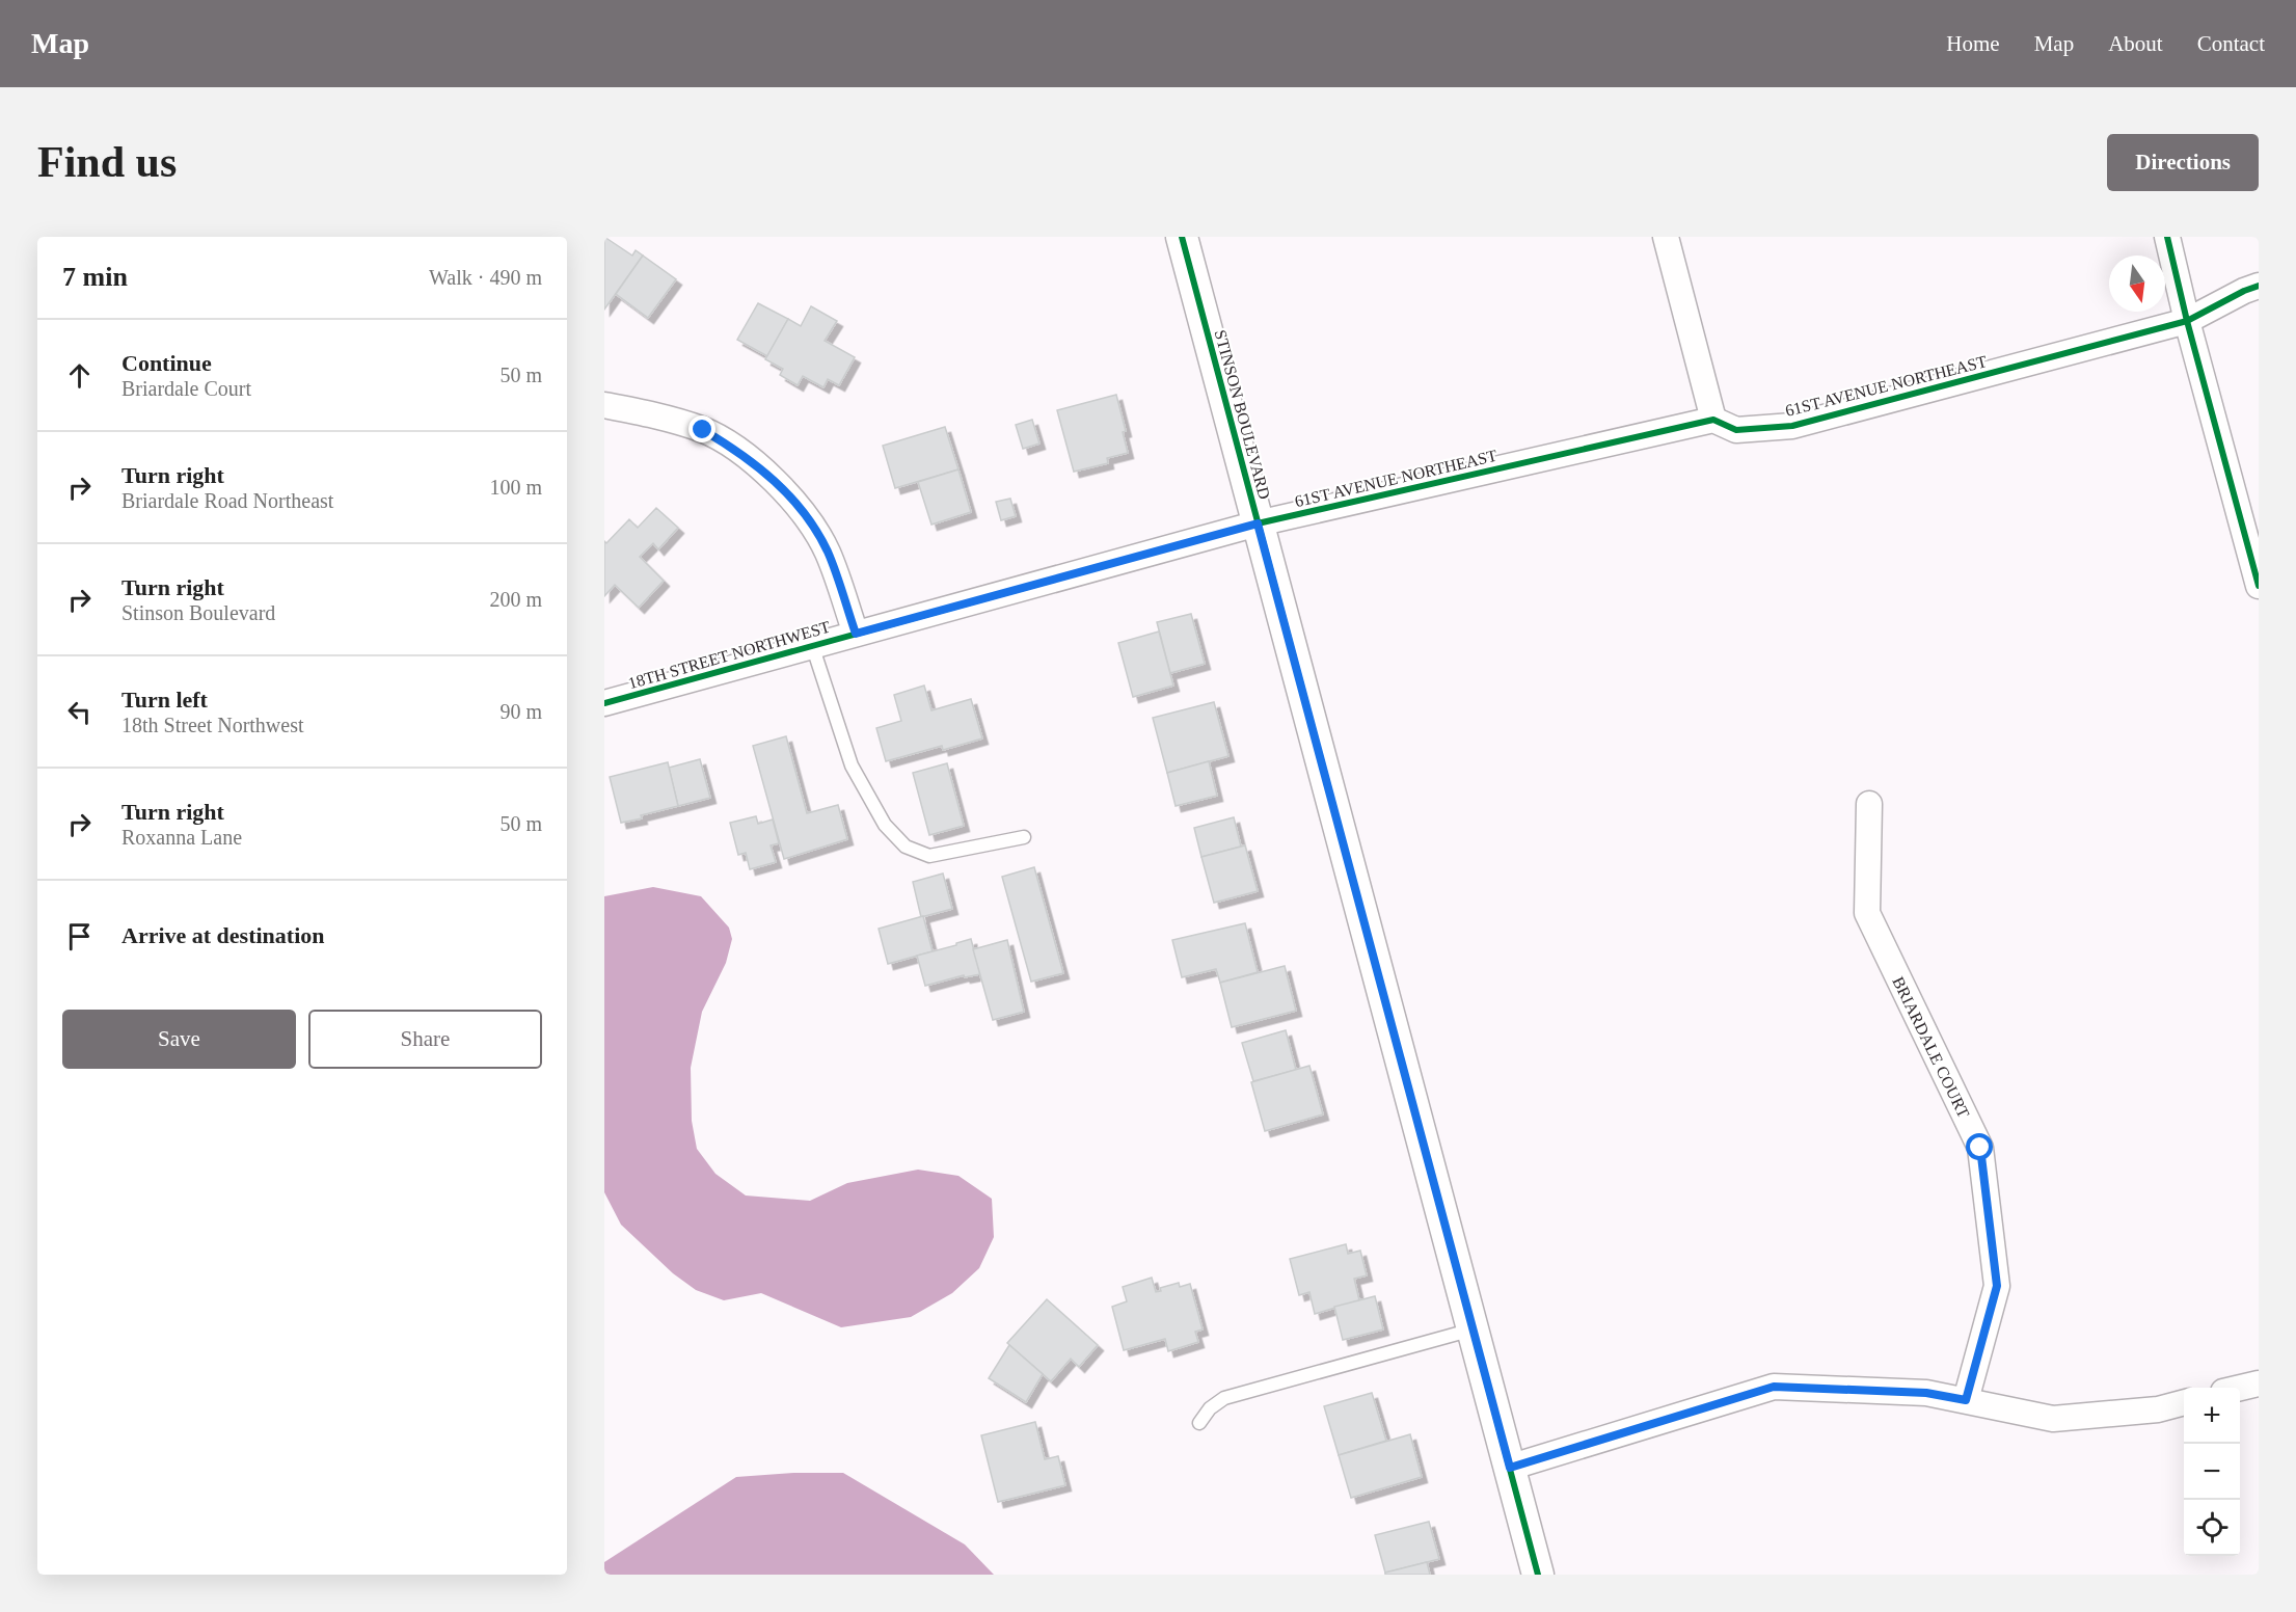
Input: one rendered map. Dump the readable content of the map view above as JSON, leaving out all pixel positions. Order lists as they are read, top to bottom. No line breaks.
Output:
{"streets":{"street":["61ST AVENUE NORTHEAST","STINSON BOULEVARD","18TH STREET NORTHWEST","BRIARDALE COURT"]},"crossings":[["61ST AVENUE NORTHEAST","STINSON BOULEVARD"],["61ST AVENUE NORTHEAST","18TH STREET NORTHWEST"],["STINSON BOULEVARD","18TH STREET NORTHWEST"]],"north":"bottom","page":{"header":"Map","nav":["Home","Map","About","Contact"],"buttons":["Directions",["Save","Share"]],"title":"Find us","heading":["7 min","Walk · 490 m"],"list":[["Continue","Briardale Court","50 m"],["Turn right","Briardale Road Northeast","100 m"],["Turn right","Stinson Boulevard","200 m"],["Turn left","18th Street Northwest","90 m"],["Turn right","Roxanna Lane","50 m"],"Arrive at destination"],"map_buttons":["+","−"]}}
